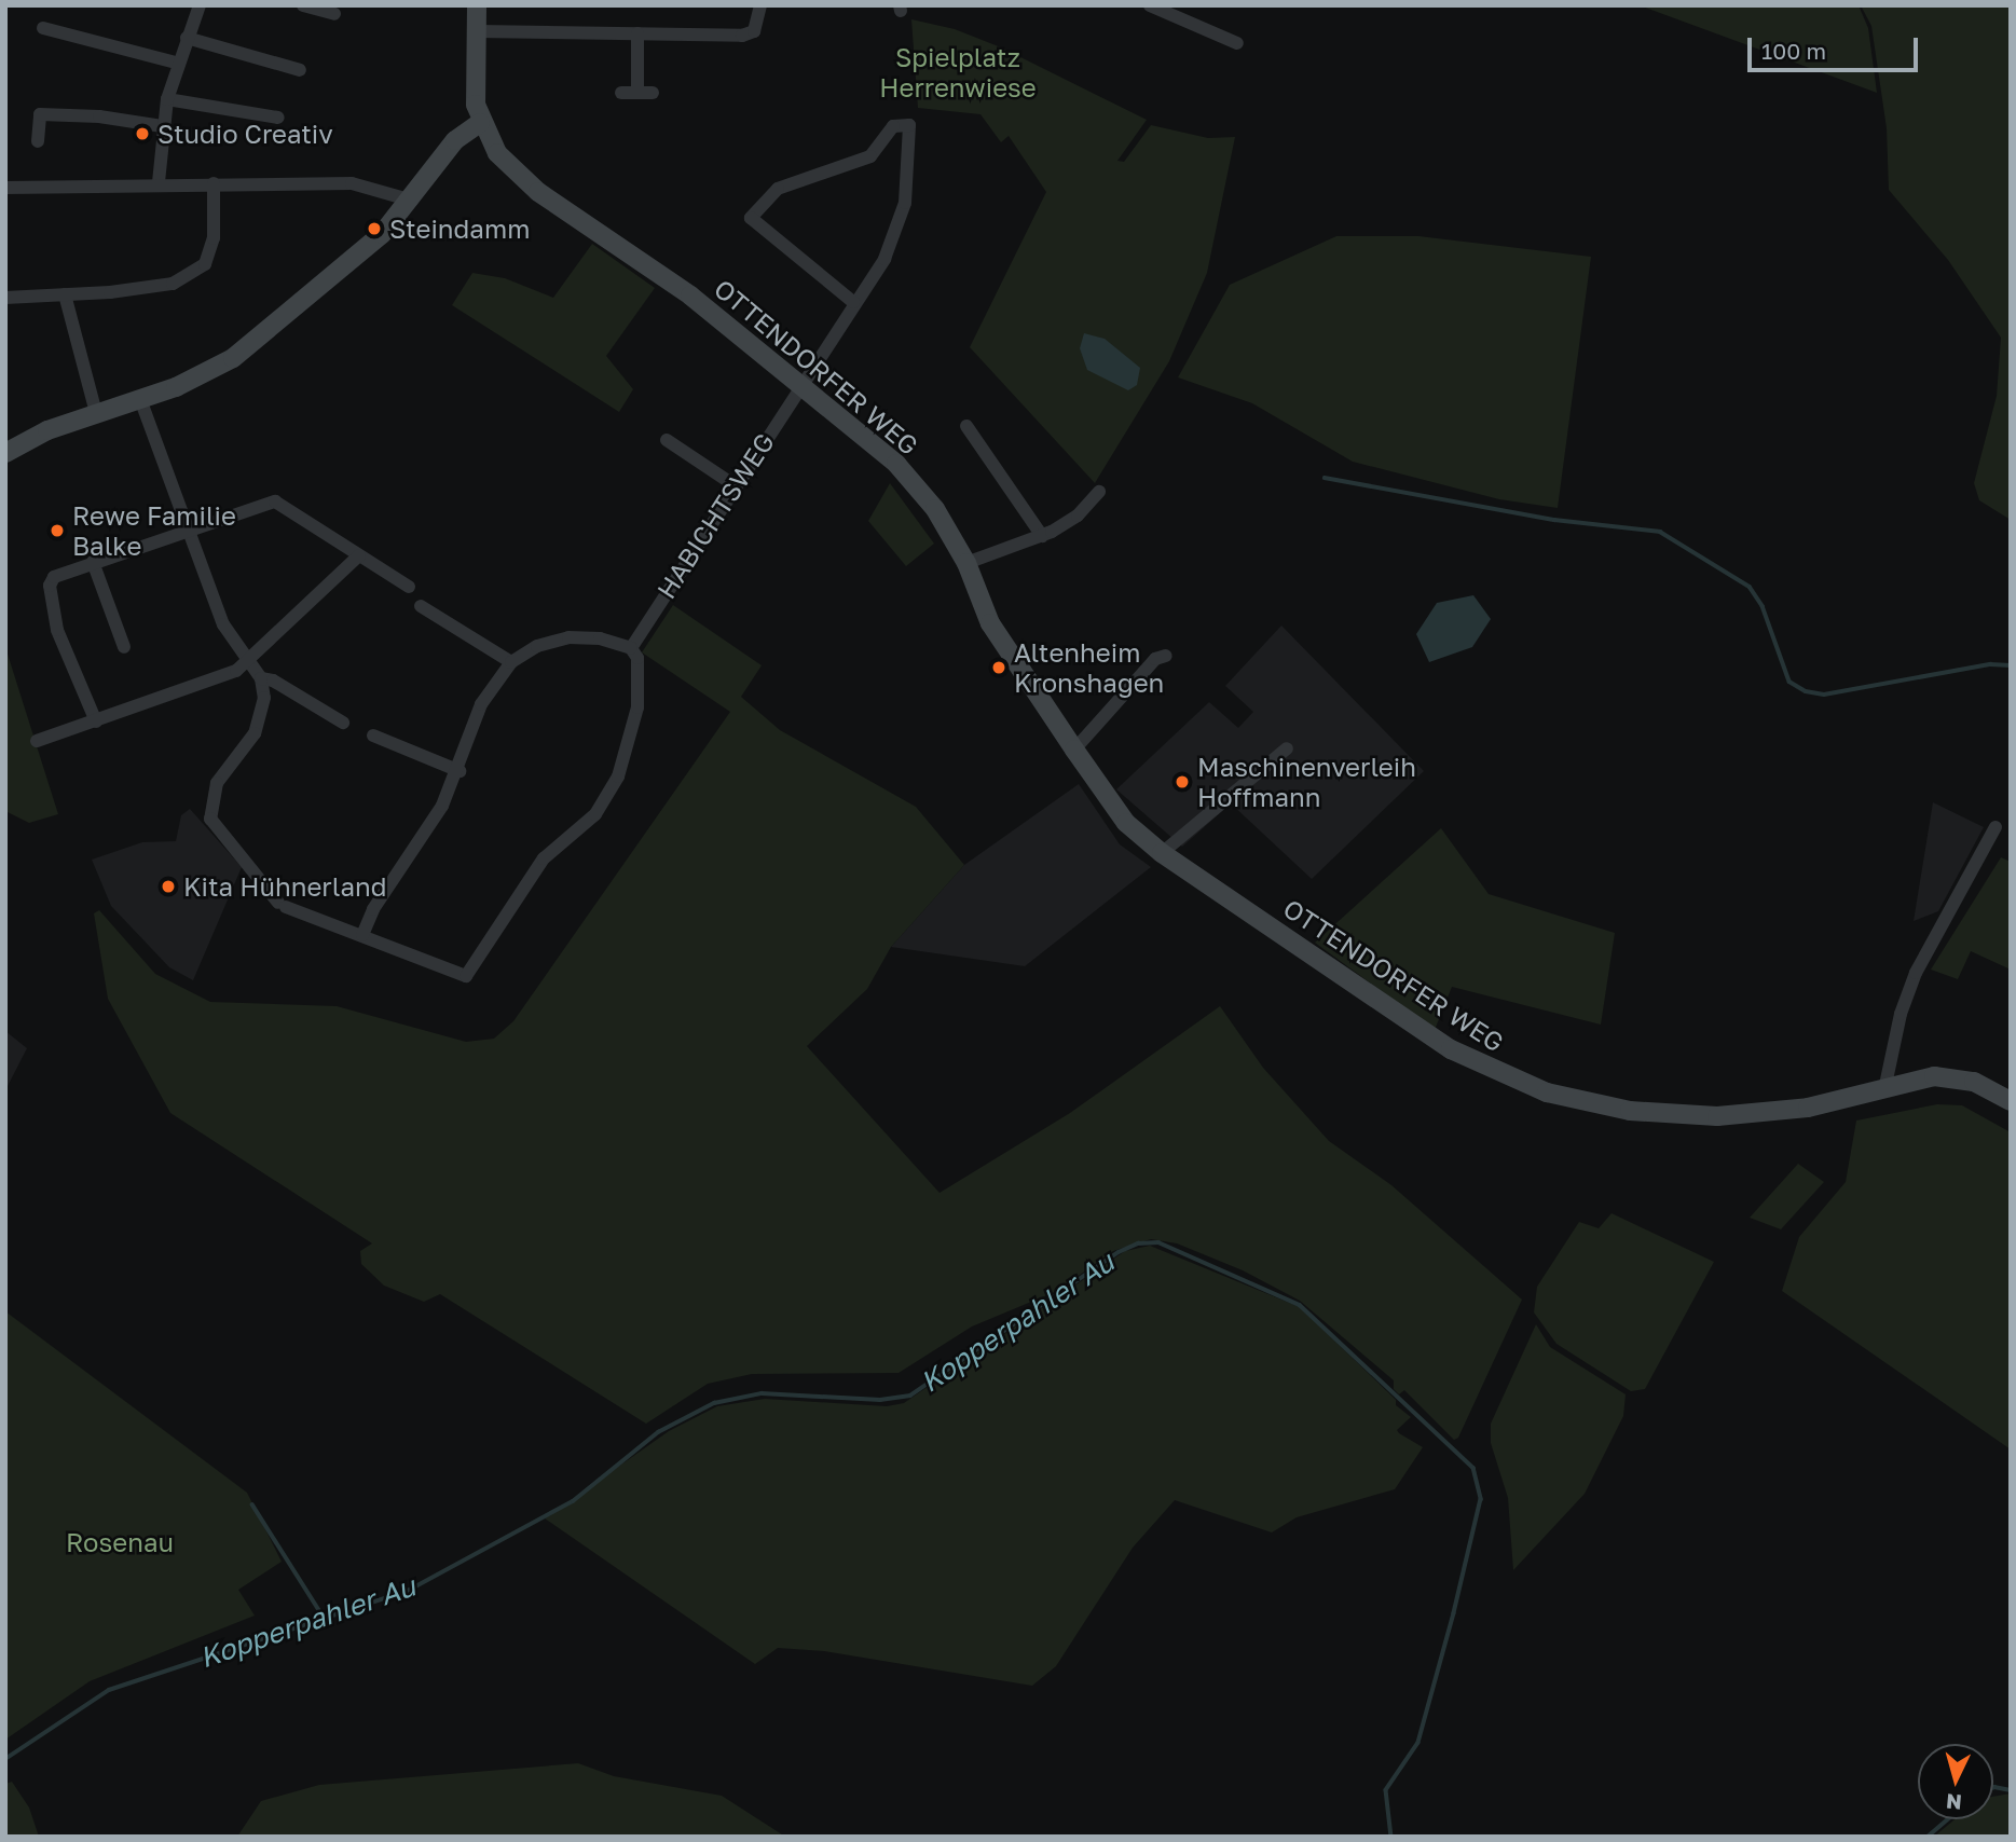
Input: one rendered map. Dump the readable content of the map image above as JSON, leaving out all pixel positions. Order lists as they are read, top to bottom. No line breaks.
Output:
{"streets":{"main road":["OTTENDORFER WEG"],"street":["HABICHTSWEG"]},"crossings":[["OTTENDORFER WEG","HABICHTSWEG"]],"water":["Kopperpahler Au"],"parks":["Spielplatz Herrenwiese","Rosenau"],"places":["Studio Creativ","Steindamm","Rewe Familie Balke","Altenheim Kronshagen","Maschinenverleih Hoffmann","Kita Hühnerland"],"scale_bar":"100 m","north":"bottom"}
